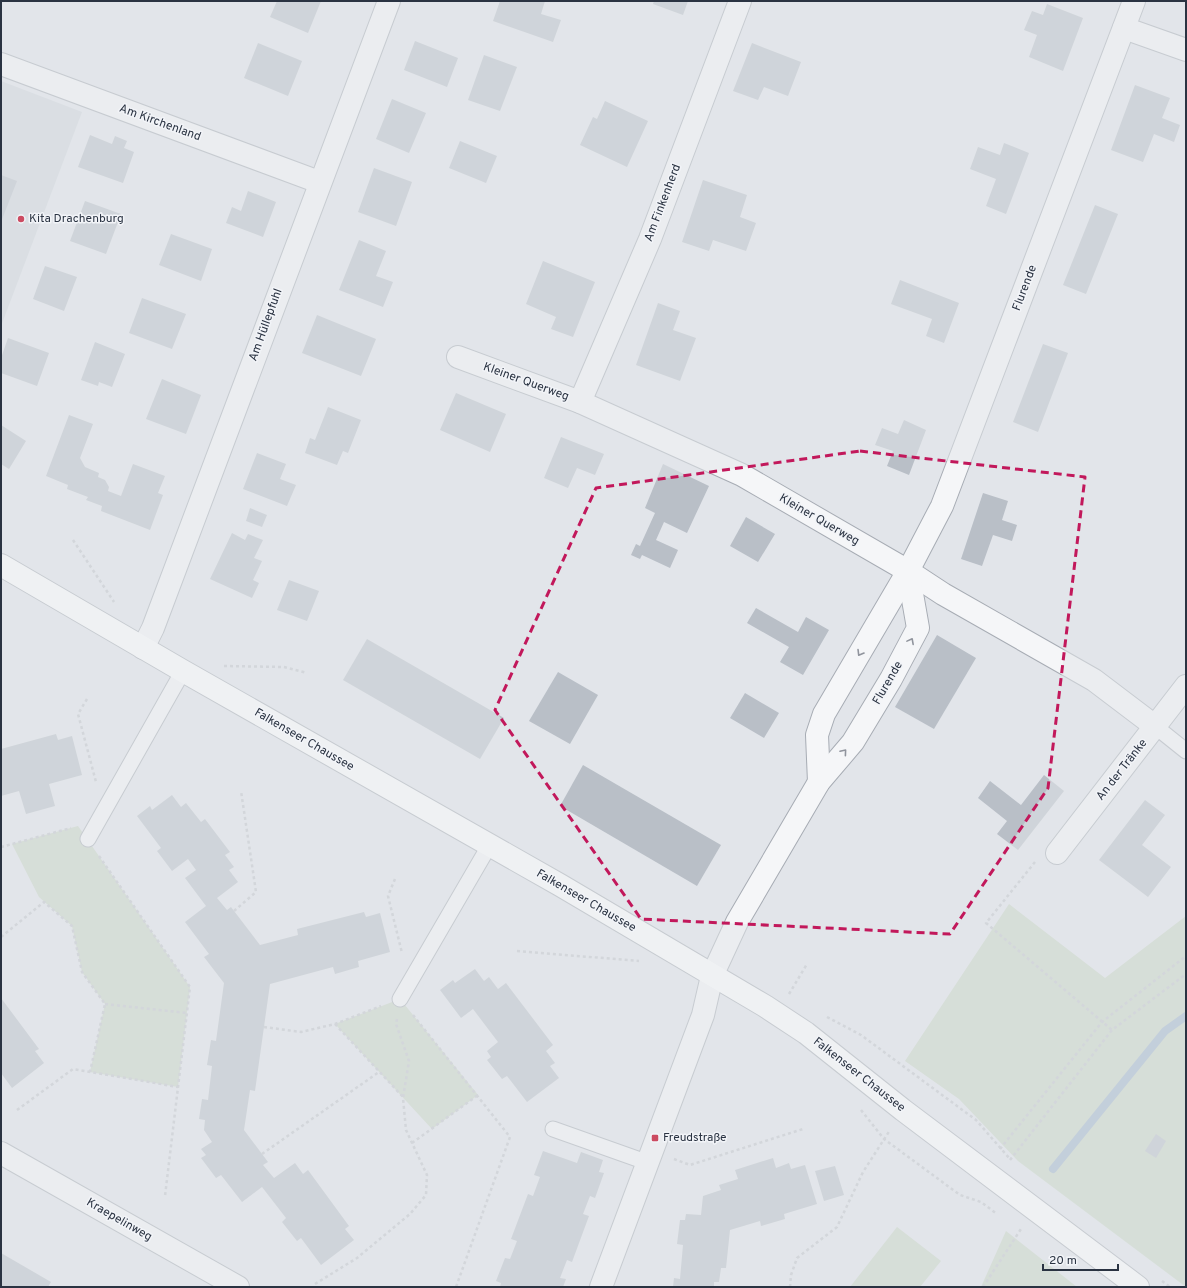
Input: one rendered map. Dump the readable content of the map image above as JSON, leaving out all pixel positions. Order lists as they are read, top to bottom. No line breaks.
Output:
{"streets":{"main road":["Falkenseer Chaussee"],"street":["Am Kirchenland","Am Finkenherd","Flurende","Am Hüllepfuhl","Kleiner Querweg","An der Tränke","Kraepelinweg"]},"crossings":[["Am Kirchenland","Am Hüllepfuhl"],["Am Finkenherd","Kleiner Querweg"],["Flurende","Kleiner Querweg"],["Flurende","Falkenseer Chaussee"],["Am Hüllepfuhl","Falkenseer Chaussee"],["Kleiner Querweg","An der Tränke"]],"places":{"other":["Kita Drachenburg"],"transit":["Freudstraße"]},"scale_bar":"20 m"}
